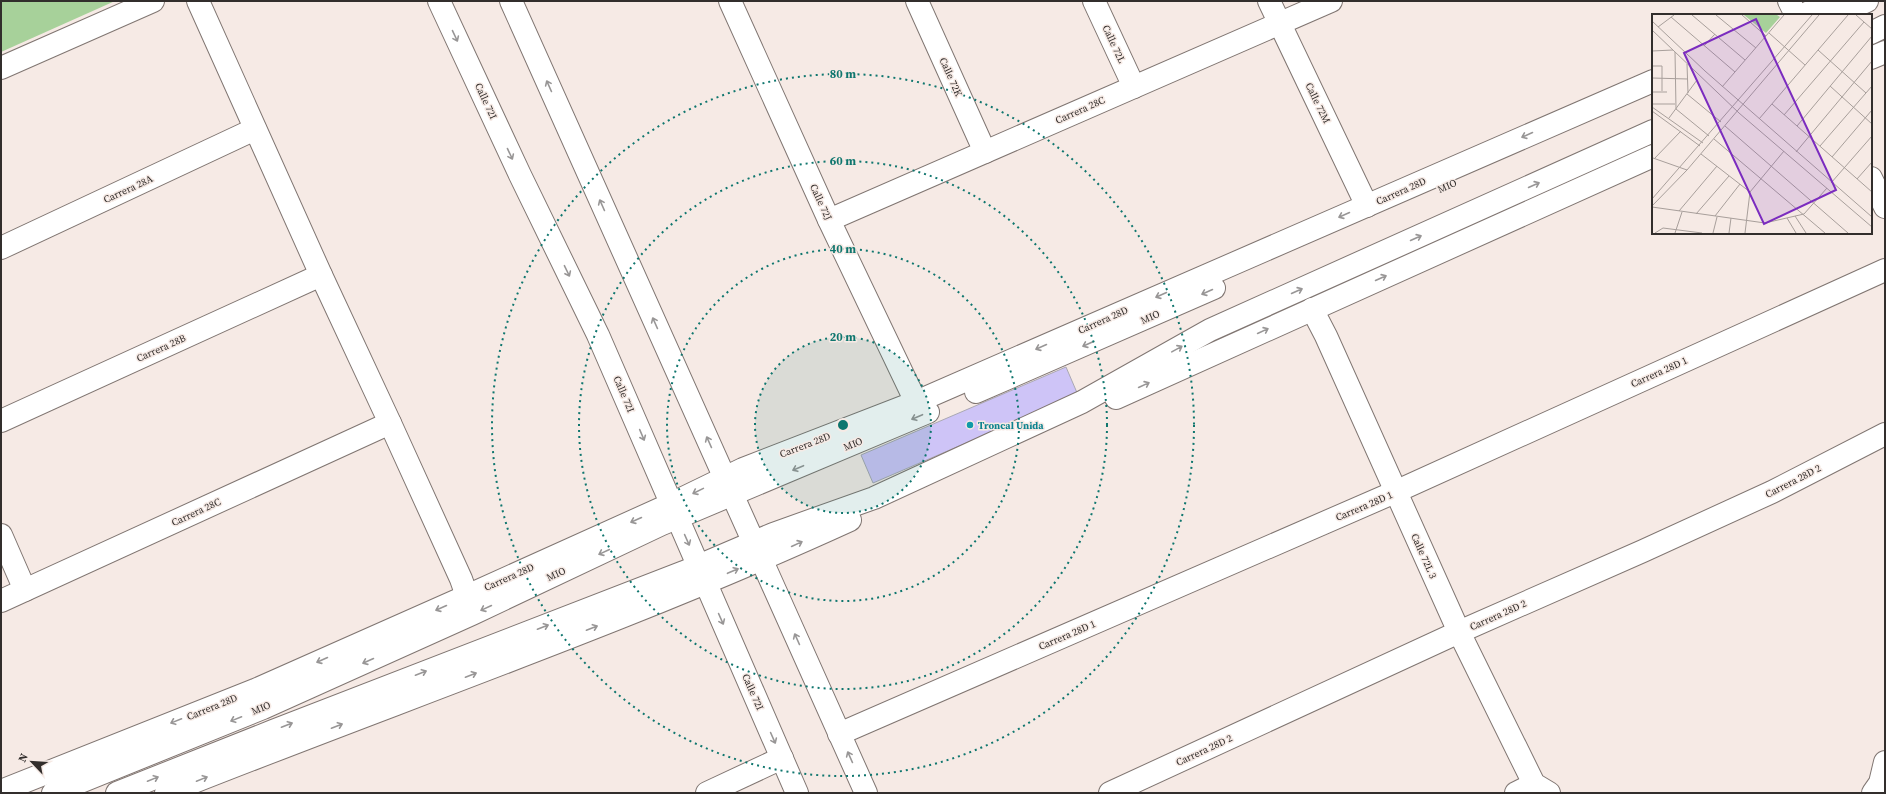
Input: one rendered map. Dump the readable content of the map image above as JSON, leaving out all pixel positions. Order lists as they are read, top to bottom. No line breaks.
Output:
{"streets":{"street":["Calle 72L","Calle 72K","Calle 72I","Calle 72M","Carrera 28C","MIO","Carrera 28A","Carrera 28D","Calle 72J","Carrera 28B","Carrera 28D 1","Carrera 28D 2","Calle 72L 3"]},"crossings":[["Calle 72L","Carrera 28C"],["Calle 72K","Carrera 28C"],["Calle 72I","MIO"],["Calle 72I","Carrera 28D"],["Calle 72M","Carrera 28C"],["Calle 72M","Carrera 28D"],["Carrera 28C","Calle 72J"],["MIO","Carrera 28D"],["Carrera 28D","Calle 72J"],["Carrera 28D 1","Calle 72L 3"],["Carrera 28D 2","Calle 72L 3"]],"places":["Troncal Unida"],"north":"top left","rings":["80 m","60 m","40 m","20 m"]}
